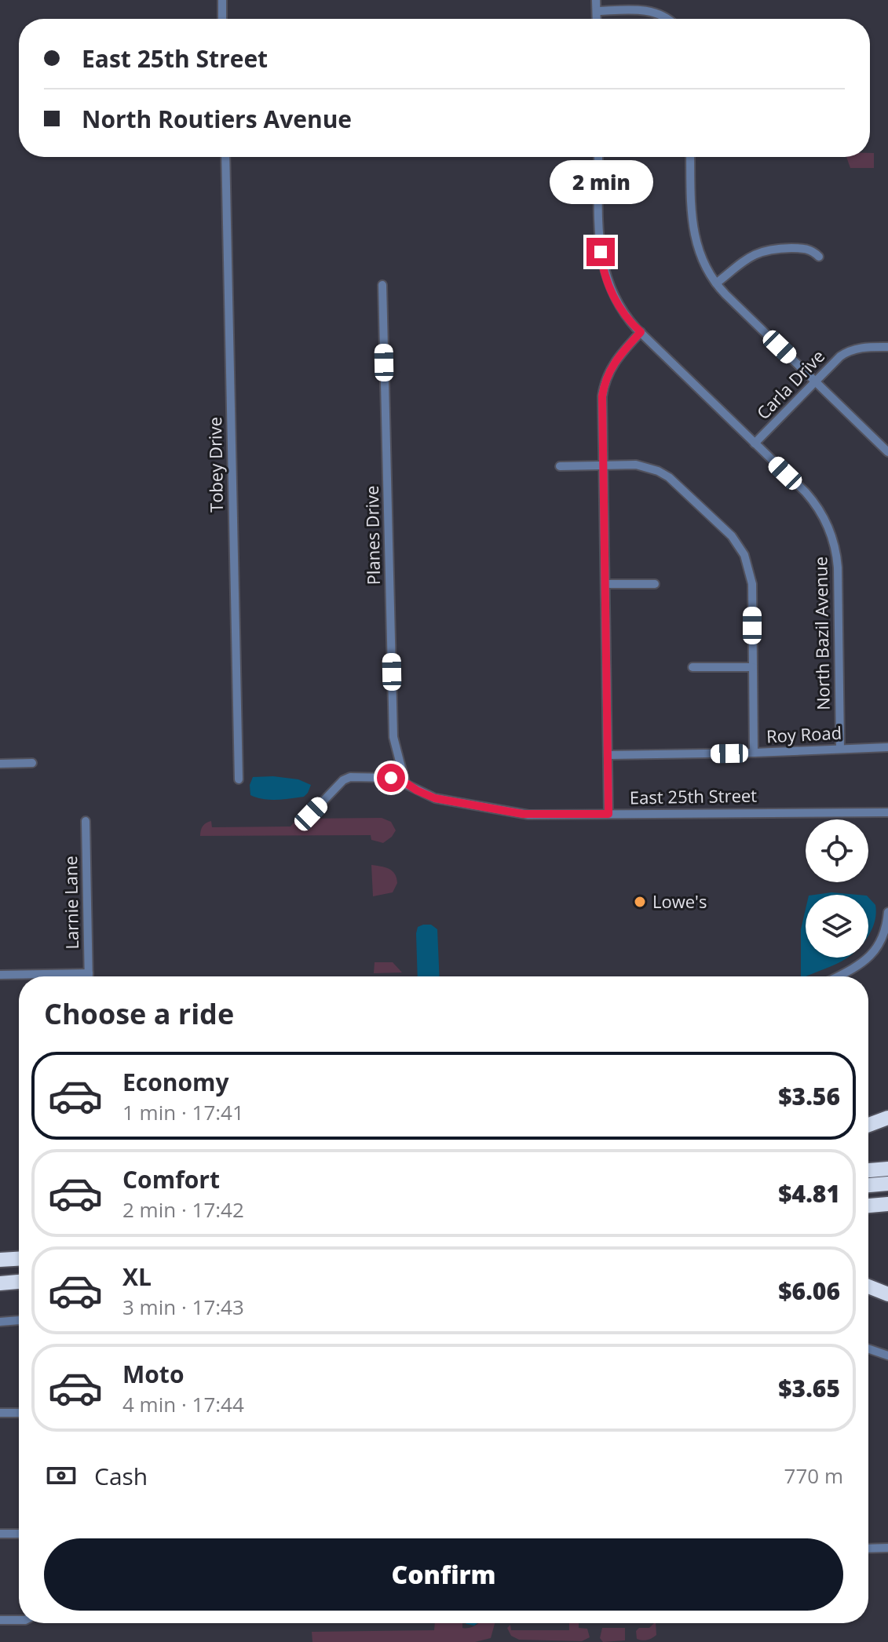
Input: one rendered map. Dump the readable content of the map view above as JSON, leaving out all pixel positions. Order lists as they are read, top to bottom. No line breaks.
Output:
{"streets":{"street":["Carla Drive","Tobey Drive","Planes Drive","North Bazil Avenue","Roy Road","East 25th Street","Larnie Lane"]},"crossings":[["Carla Drive","North Bazil Avenue"],["Planes Drive","East 25th Street"],["North Bazil Avenue","Roy Road"]],"places":["Lowe's"],"page":{"banner":["East 25th Street","North Routiers Avenue"],"bubble":"2 min","heading":"Choose a ride","list":[{"name":"Economy","note":"1 min · 17:41","value":"$3.56"},{"name":"Comfort","note":"2 min · 17:42","value":"$4.81"},{"name":"XL","note":"3 min · 17:43","value":"$6.06"},{"name":"Moto","note":"4 min · 17:44","value":"$3.65"}],"pay":["Cash","770 m"],"buttons":"Confirm"}}
